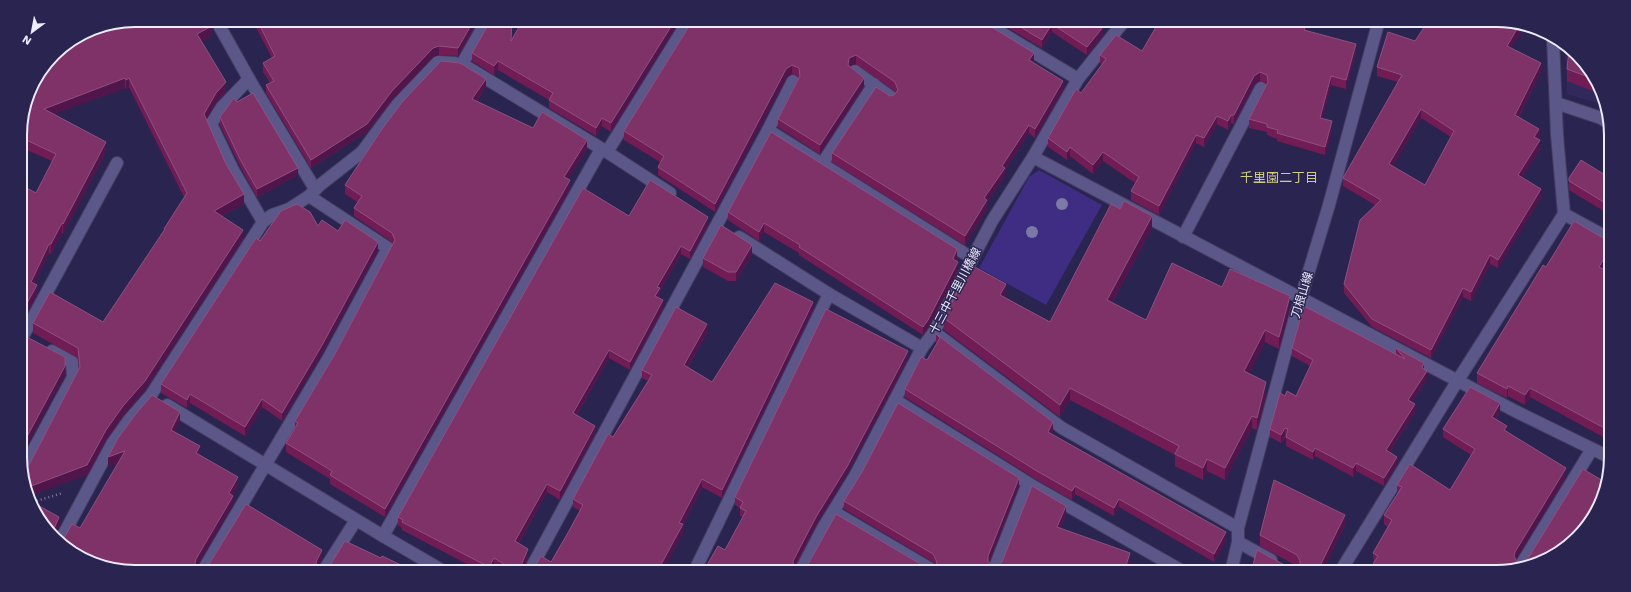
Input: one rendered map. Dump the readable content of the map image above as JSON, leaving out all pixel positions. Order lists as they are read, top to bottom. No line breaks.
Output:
{"streets":{"street":["十三中千里川橋線","刀根山線"]},"districts":["千里園二丁目"],"north":"bottom left"}
